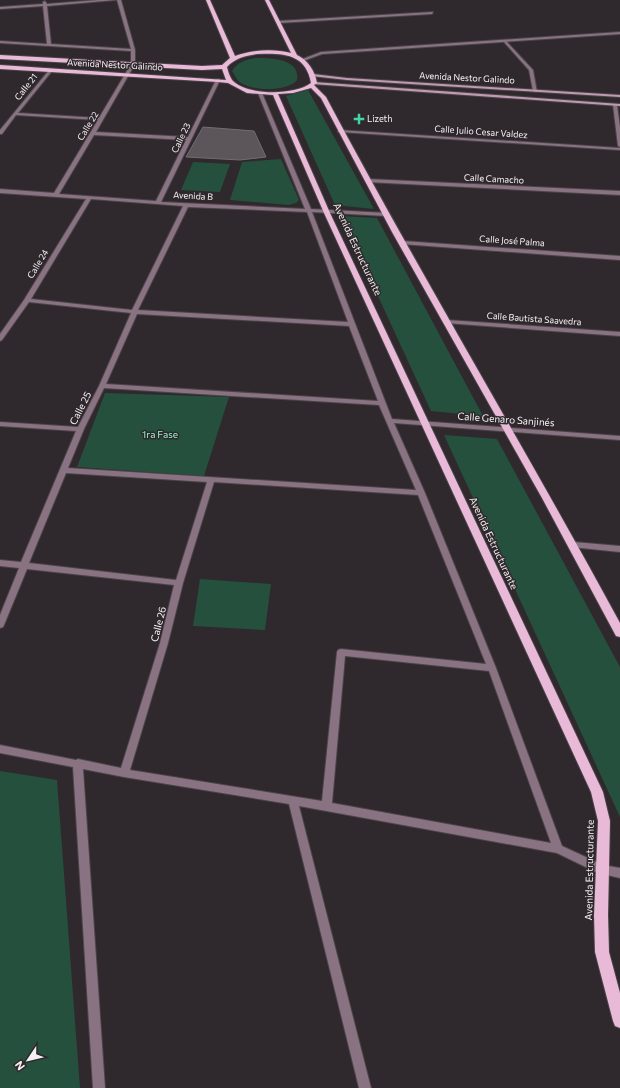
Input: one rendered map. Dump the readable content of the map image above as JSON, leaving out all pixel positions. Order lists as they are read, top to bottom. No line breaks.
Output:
{"streets":{"main road":["Avenida Nestor Galindo","Avenida Estructurante"],"street":["Calle 21","Calle 22","Calle Julio Cesar Valdez","Calle 23","Calle Camacho","Avenida B","Calle José Palma","Calle 24","Calle Bautista Saavedra","Calle 25","Calle Genaro Sanjinés","Calle 26"]},"crossings":[["Avenida Nestor Galindo","Calle 21"],["Avenida Nestor Galindo","Calle 22"],["Avenida Nestor Galindo","Calle 23"],["Avenida Nestor Galindo","Avenida Estructurante"],["Calle 22","Avenida B"],["Calle 23","Avenida B"],["Avenida B","Avenida Estructurante"],["Avenida B","Calle 24"],["Avenida B","Calle 25"],["Avenida Estructurante","Calle Genaro Sanjinés"]],"parks":["1ra Fase"],"places":{"health":["Lizeth"]},"north":"bottom left"}
